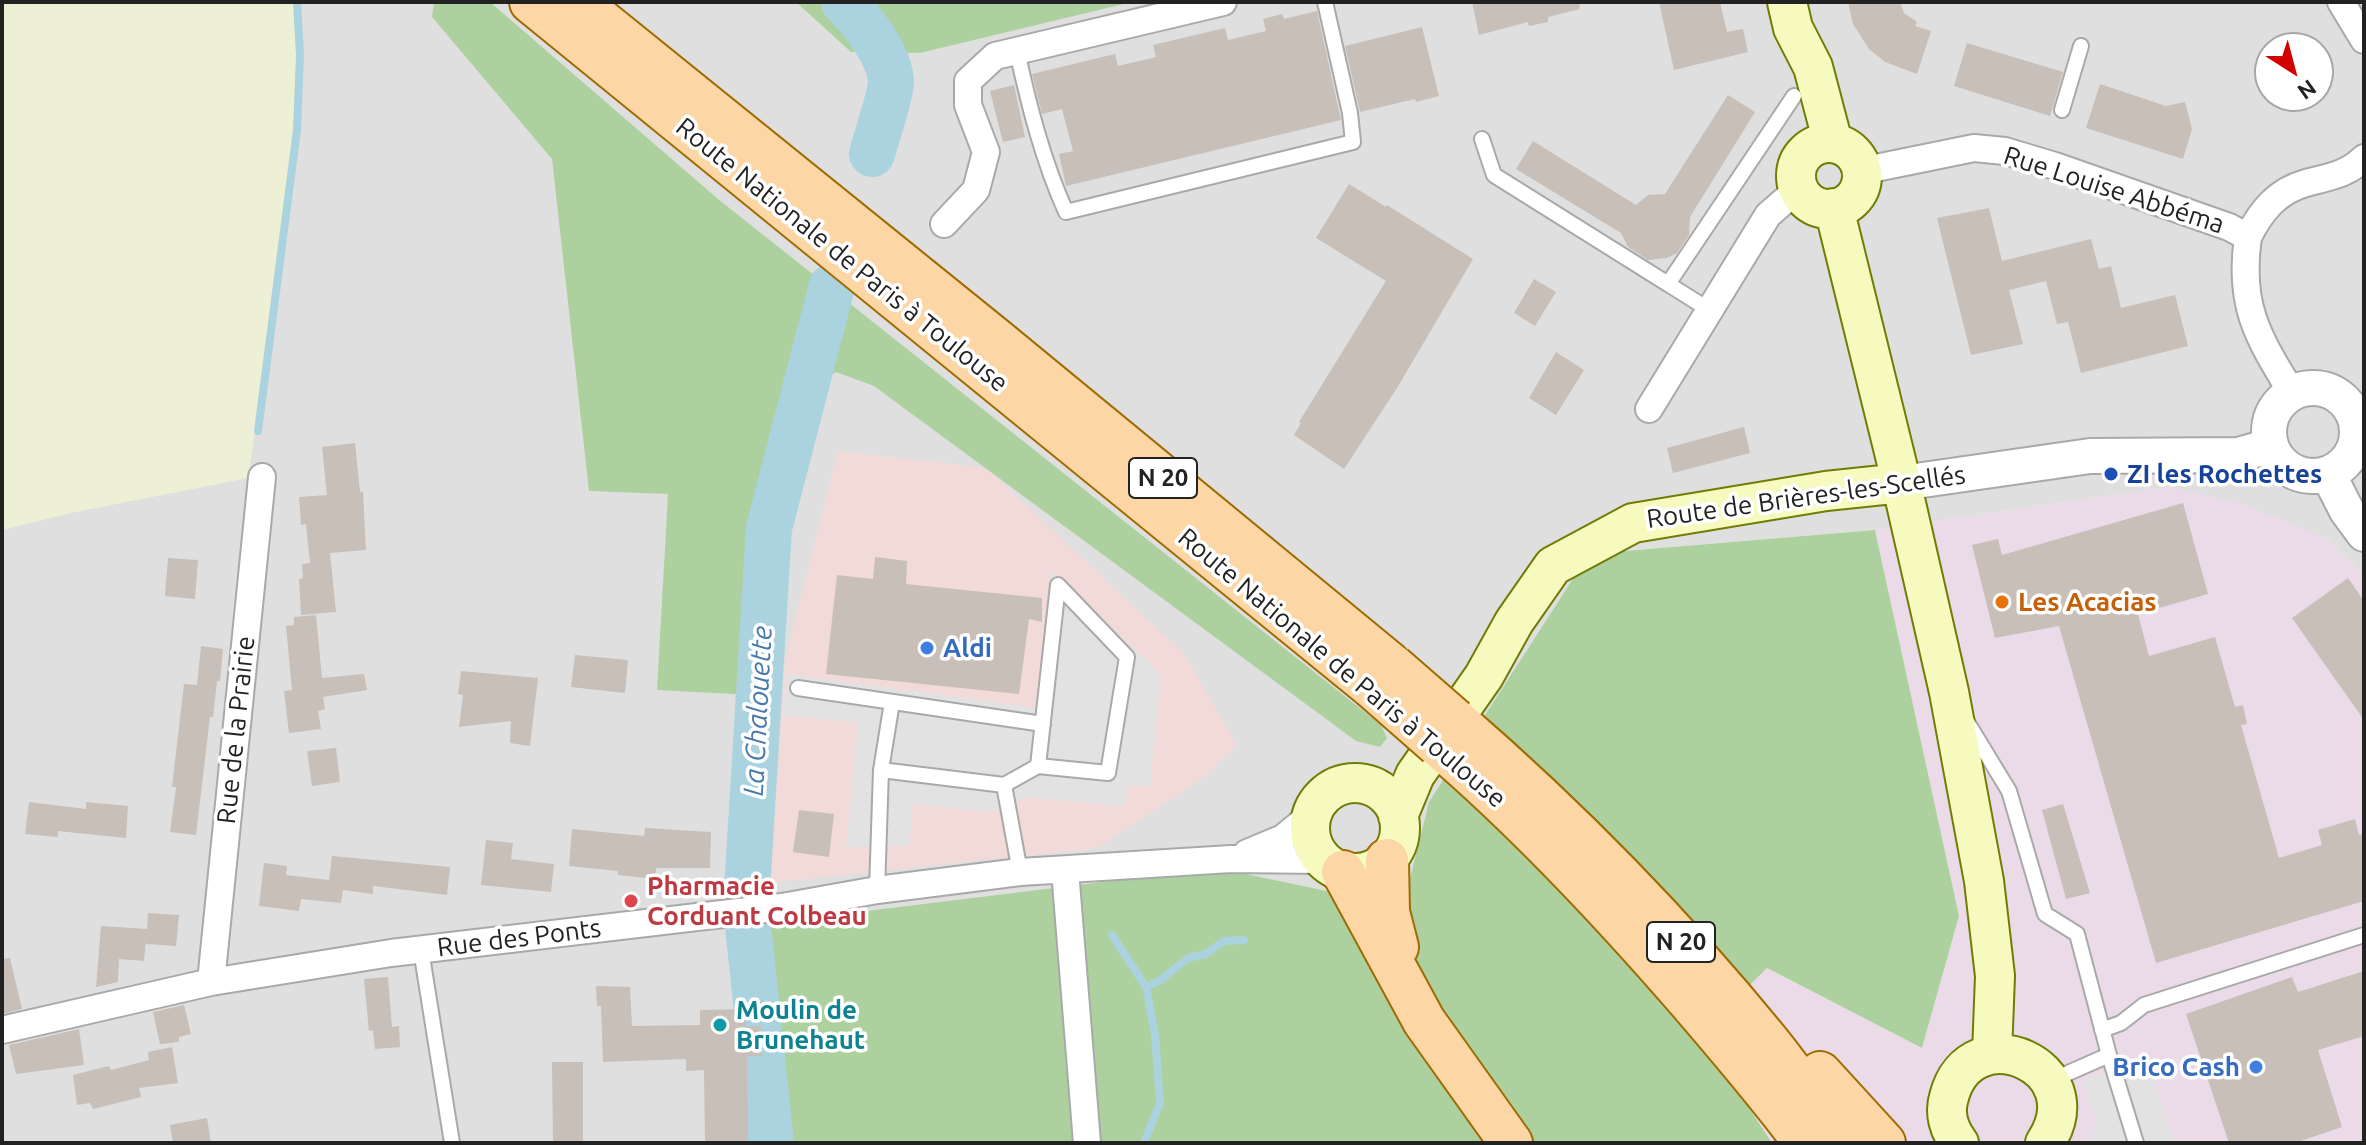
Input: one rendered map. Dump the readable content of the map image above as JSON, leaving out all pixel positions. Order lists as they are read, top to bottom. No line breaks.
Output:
{"streets":{"main road":["Route Nationale de Paris à Toulouse","N 20","Route de Brières-les-Scellés"],"street":["Rue Louise Abbéma","Rue de la Prairie","Rue des Ponts"]},"crossings":[["Rue Louise Abbéma","Route de Brières-les-Scellés"],["Route de Brières-les-Scellés","Rue des Ponts"],["Rue de la Prairie","Rue des Ponts"]],"water":["La Chalouette"],"places":["ZI les Rochettes","Les Acacias","Aldi","Pharmacie Corduant Colbeau","Moulin de Brunehaut","Brico Cash"],"north":"bottom right"}
